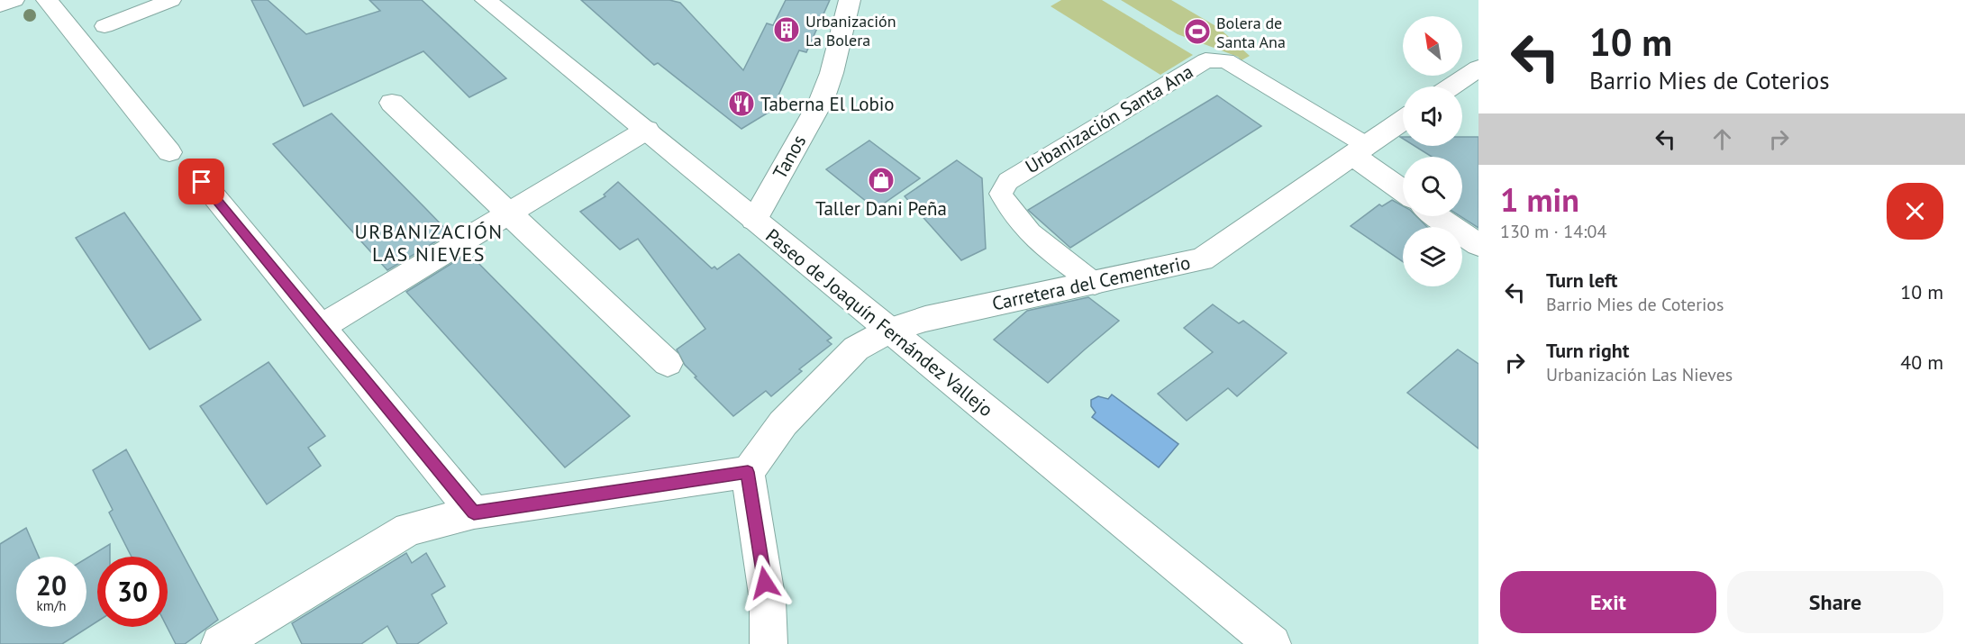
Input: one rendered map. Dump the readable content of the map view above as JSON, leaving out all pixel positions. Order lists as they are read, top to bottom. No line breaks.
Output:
{"streets":{"street":["Tanos","Carretera del Cementerio","Paseo de Joaquín Fernández Vallejo"],"lane":["Urbanización Santa Ana"]},"crossings":[["Urbanización Santa Ana","Carretera del Cementerio"],["Tanos","Paseo de Joaquín Fernández Vallejo"],["Carretera del Cementerio","Paseo de Joaquín Fernández Vallejo"]],"districts":["URBANIZACIÓN LAS NIEVES"],"places":{"building":["Urbanización La Bolera"],"sports":["Bolera de Santa Ana"],"restaurant":["Taberna El Lobio"],"shop":["Taller Dani Peña"]},"north":"top left","page":{"turn":["10 m","Barrio Mies de Coterios"],"heading":["1 min","130 m · 14:04"],"list":[{"name":"Turn left","note":"Barrio Mies de Coterios","value":"10 m"},{"name":"Turn right","note":"Urbanización Las Nieves","value":"40 m"}],"speed":"20 km/h","limit":"30","buttons":["Exit","Share"]}}
